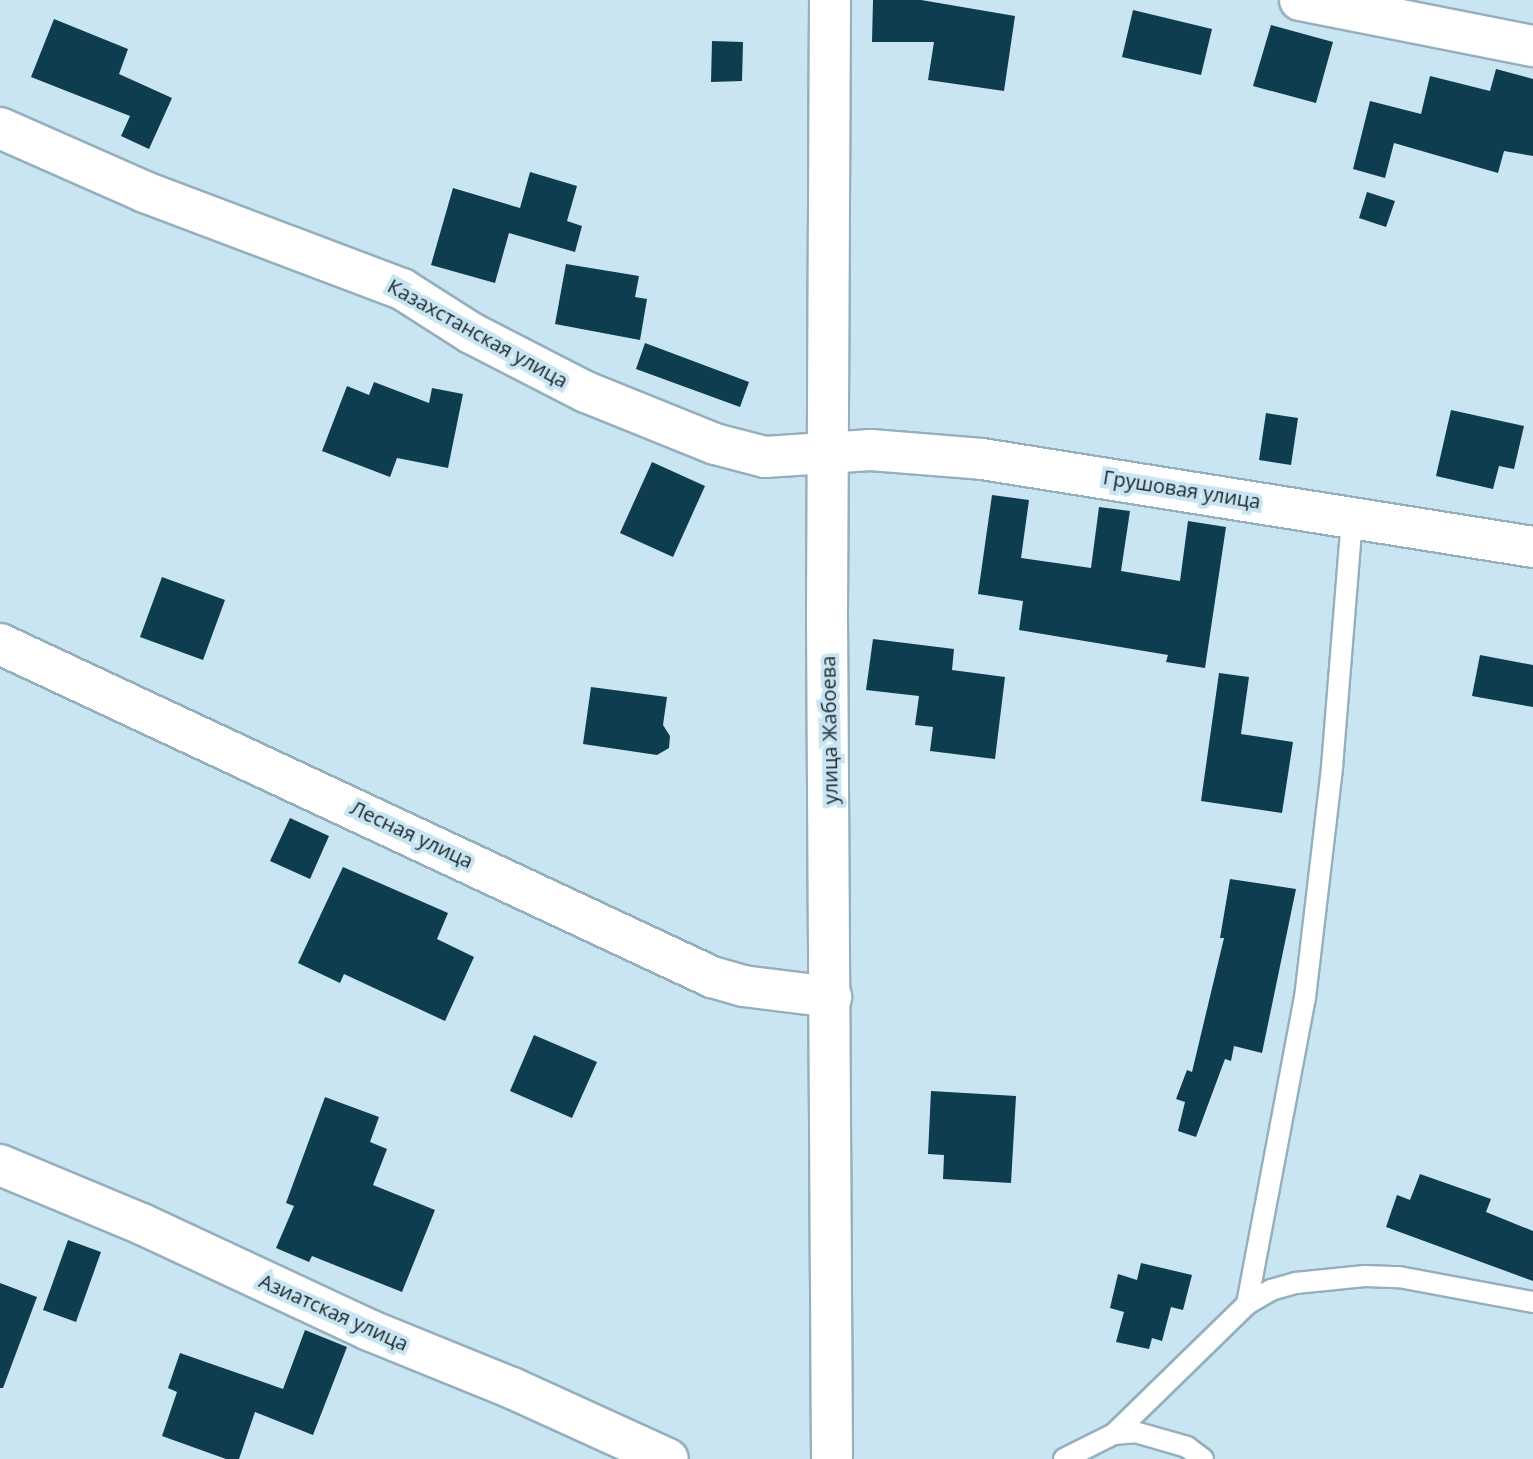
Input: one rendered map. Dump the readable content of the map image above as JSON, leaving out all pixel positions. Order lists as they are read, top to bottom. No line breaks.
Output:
{"streets":{"street":["Казахстанская улица","Грушовая улица","улица Жабоева","Лесная улица","Азиатская улица"]},"crossings":[["Казахстанская улица","Грушовая улица"],["Казахстанская улица","улица Жабоева"],["Грушовая улица","улица Жабоева"],["улица Жабоева","Лесная улица"]]}
